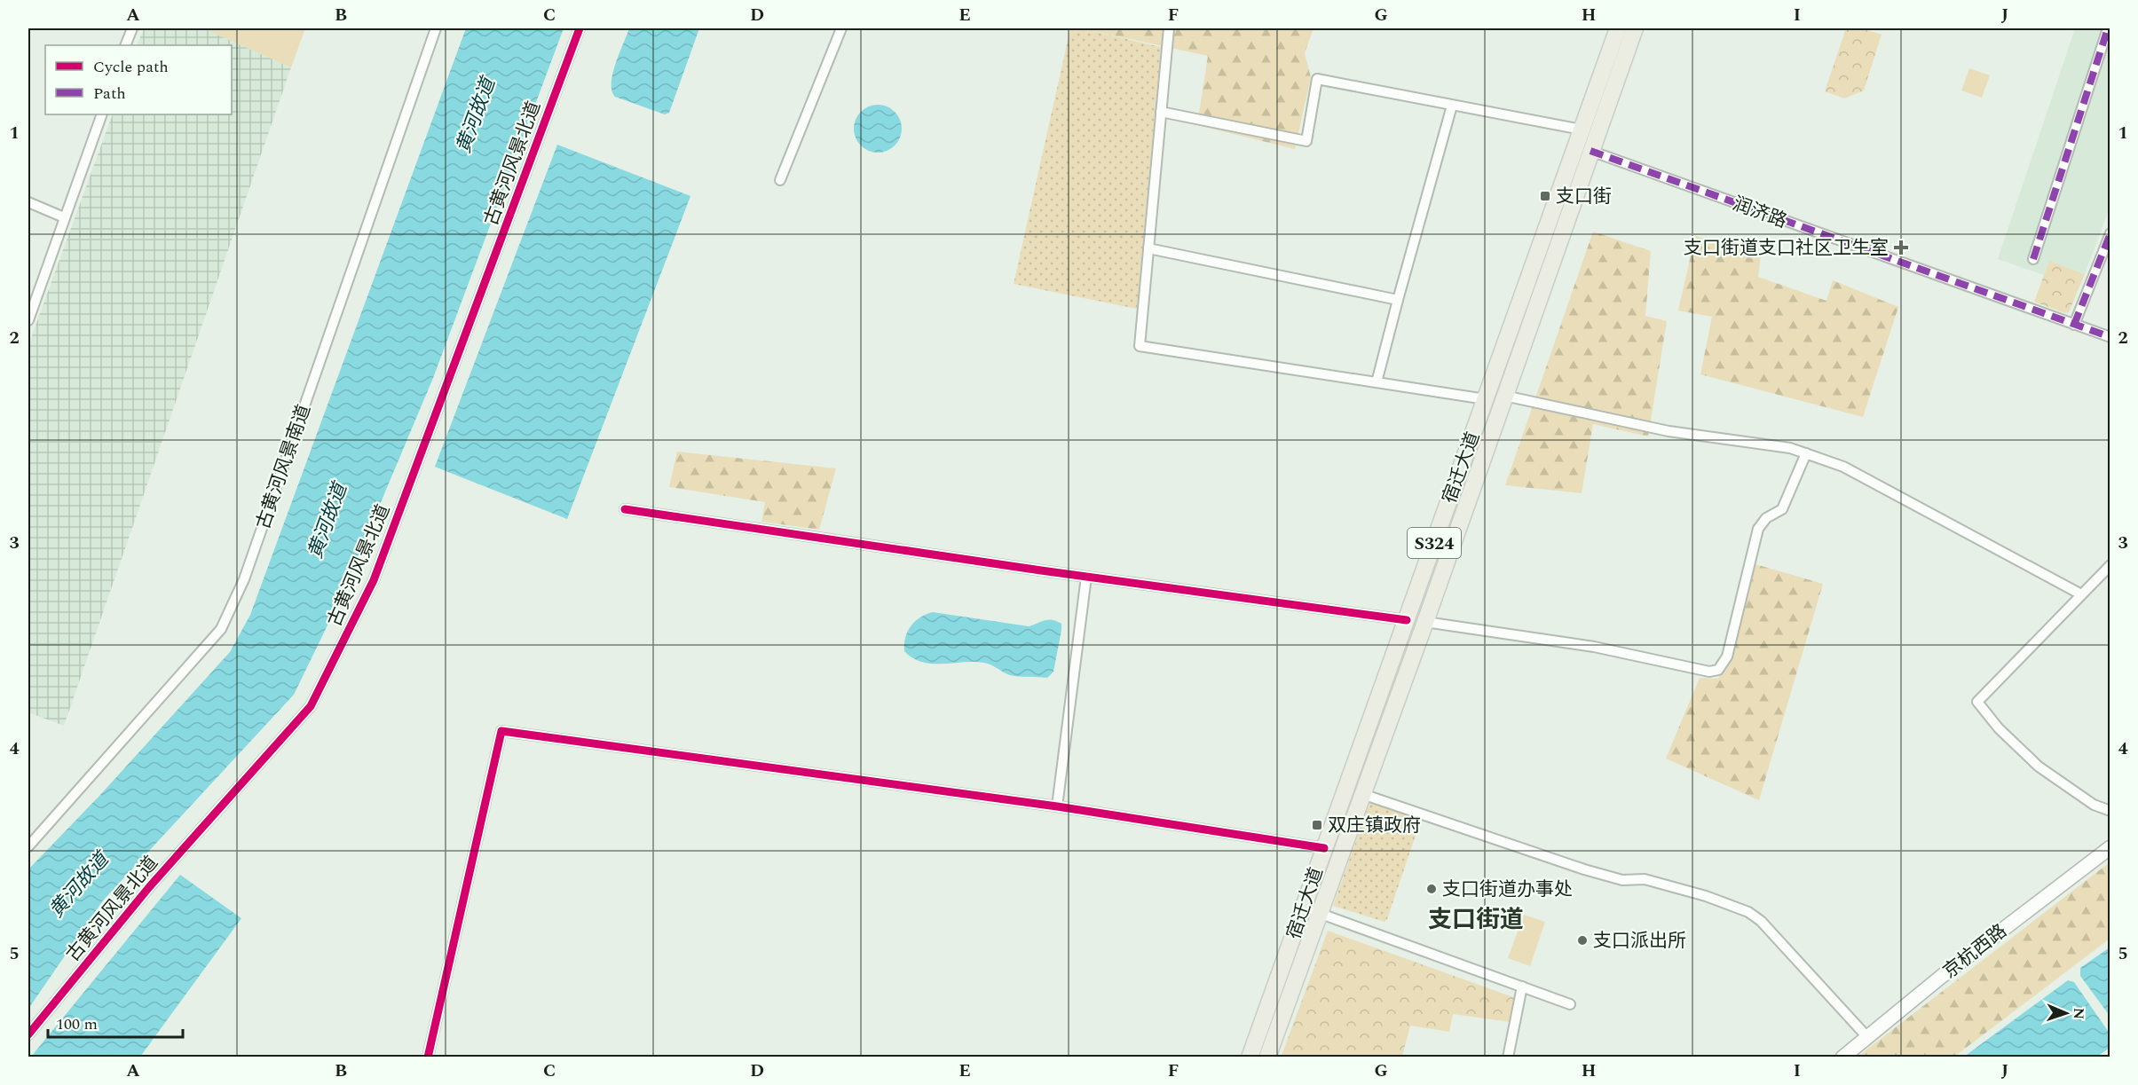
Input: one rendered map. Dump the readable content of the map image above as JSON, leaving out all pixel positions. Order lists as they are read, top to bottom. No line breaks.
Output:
{"streets":{"main road":["宿迁大道","S324","京杭西路"],"street":["古黄河风景北道","润济路","古黄河风景南道"]},"crossings":[["润济路","宿迁大道"]],"districts":["支口街道"],"water":["黄河故道"],"places":{"transit":["支口街","双庄镇政府"],"health":["支口街道支口社区卫生室"],"other":["支口街道办事处","支口派出所"]},"legend":["Cycle path","Path"],"scale_bar":"100 m","north":"right","grid":{"columns":["A","B","C","D","E","F","G","H","I","J"],"rows":["1","2","3","4","5"]}}
